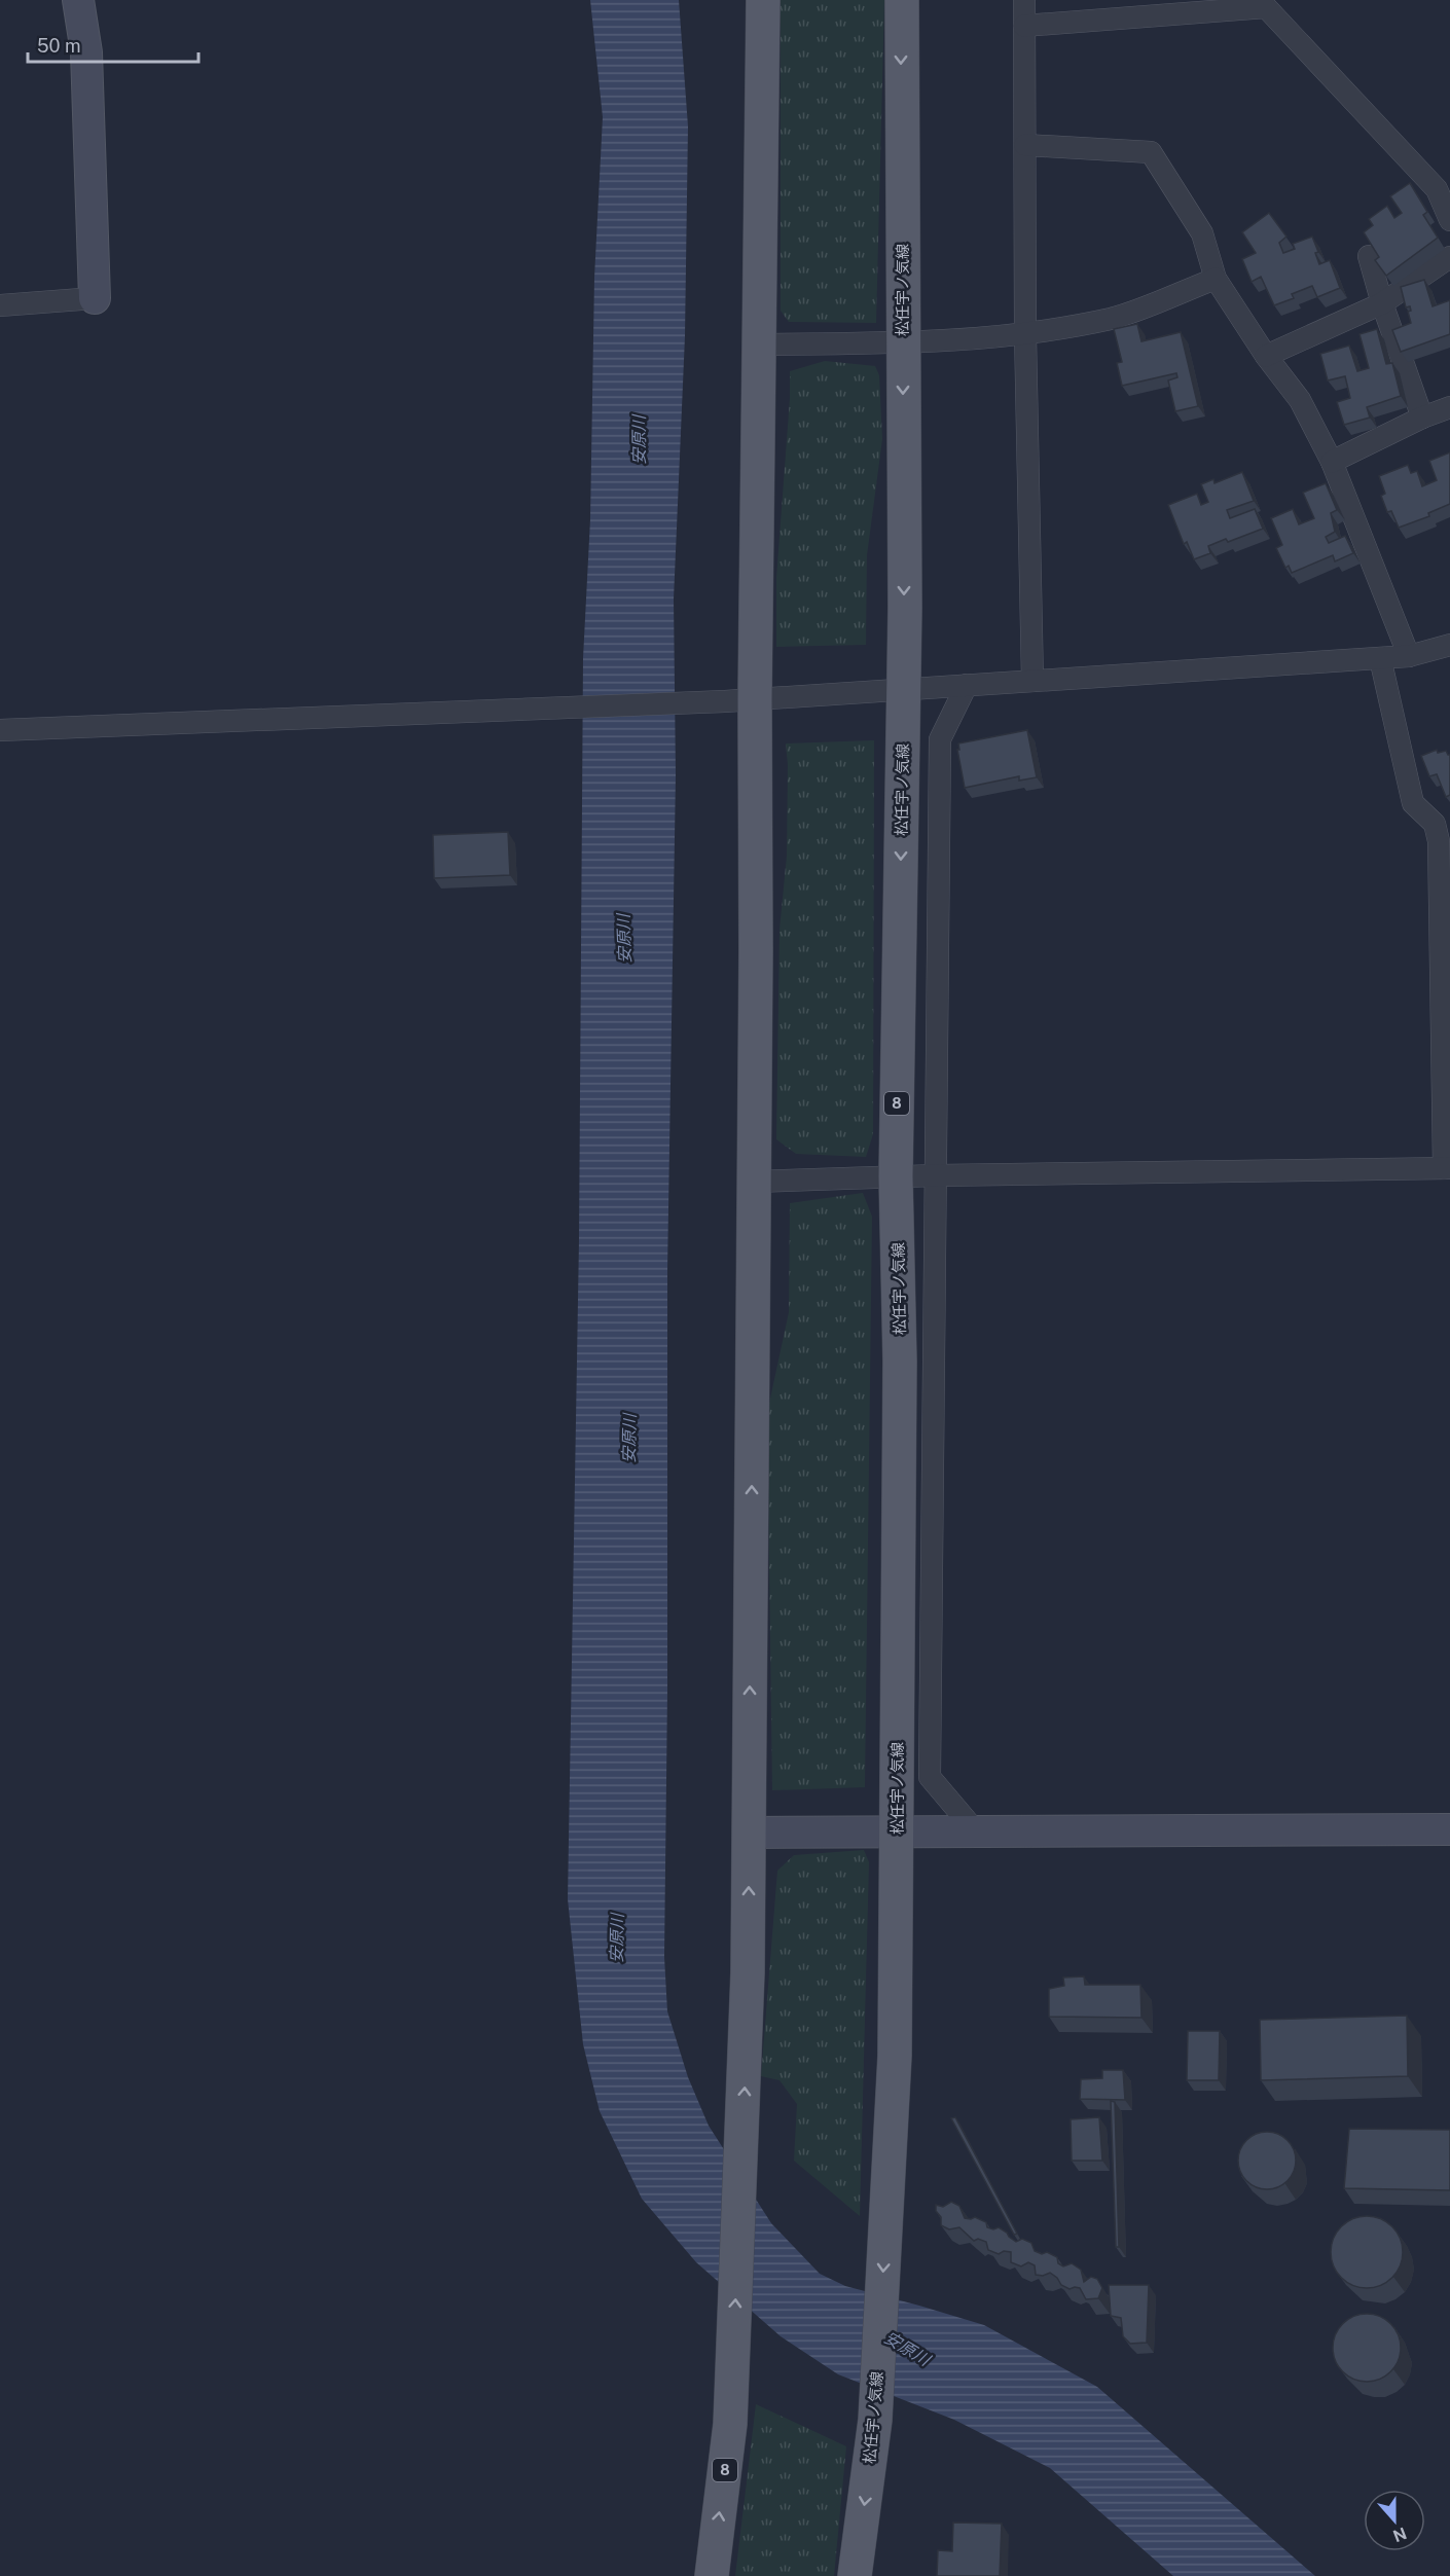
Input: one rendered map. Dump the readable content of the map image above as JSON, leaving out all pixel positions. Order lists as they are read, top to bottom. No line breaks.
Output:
{"streets":{"main road":["松任宇ノ気線","8"]},"water":["安原川"],"scale_bar":"50 m","north":"bottom"}
